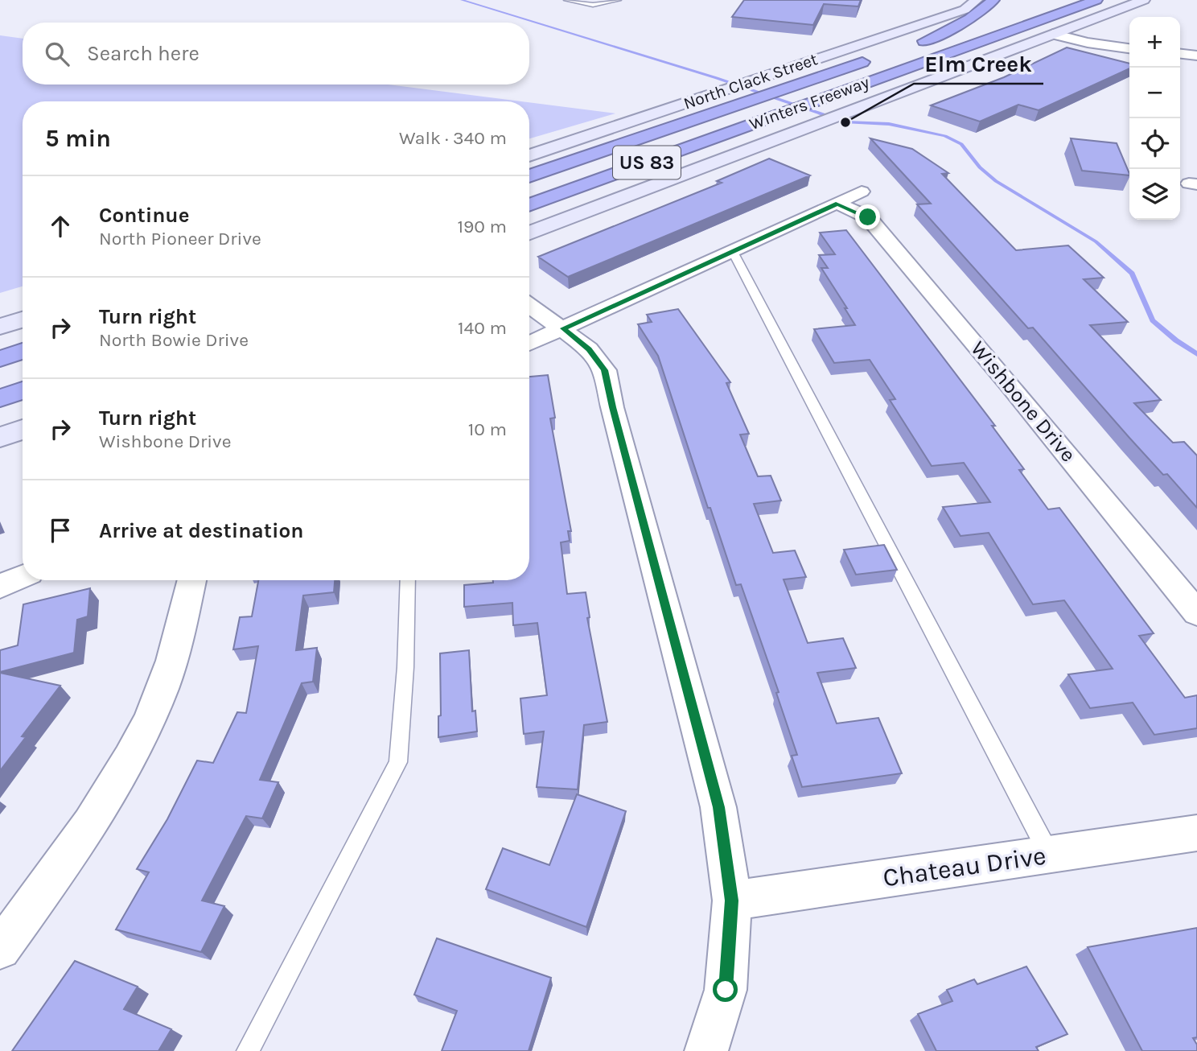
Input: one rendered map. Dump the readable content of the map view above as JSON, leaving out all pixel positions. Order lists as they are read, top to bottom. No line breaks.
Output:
{"streets":{"highway":["Winters Freeway","US 83"],"main road":["North Clack Street"],"street":["Wishbone Drive","Chateau Drive"]},"places":["Elm Creek"],"page":{"map_buttons":["+","−"],"search":"Search here","heading":["5 min","Walk · 340 m"],"list":[["Continue","North Pioneer Drive","190 m"],["Turn right","North Bowie Drive","140 m"],["Turn right","Wishbone Drive","10 m"],"Arrive at destination"]}}
